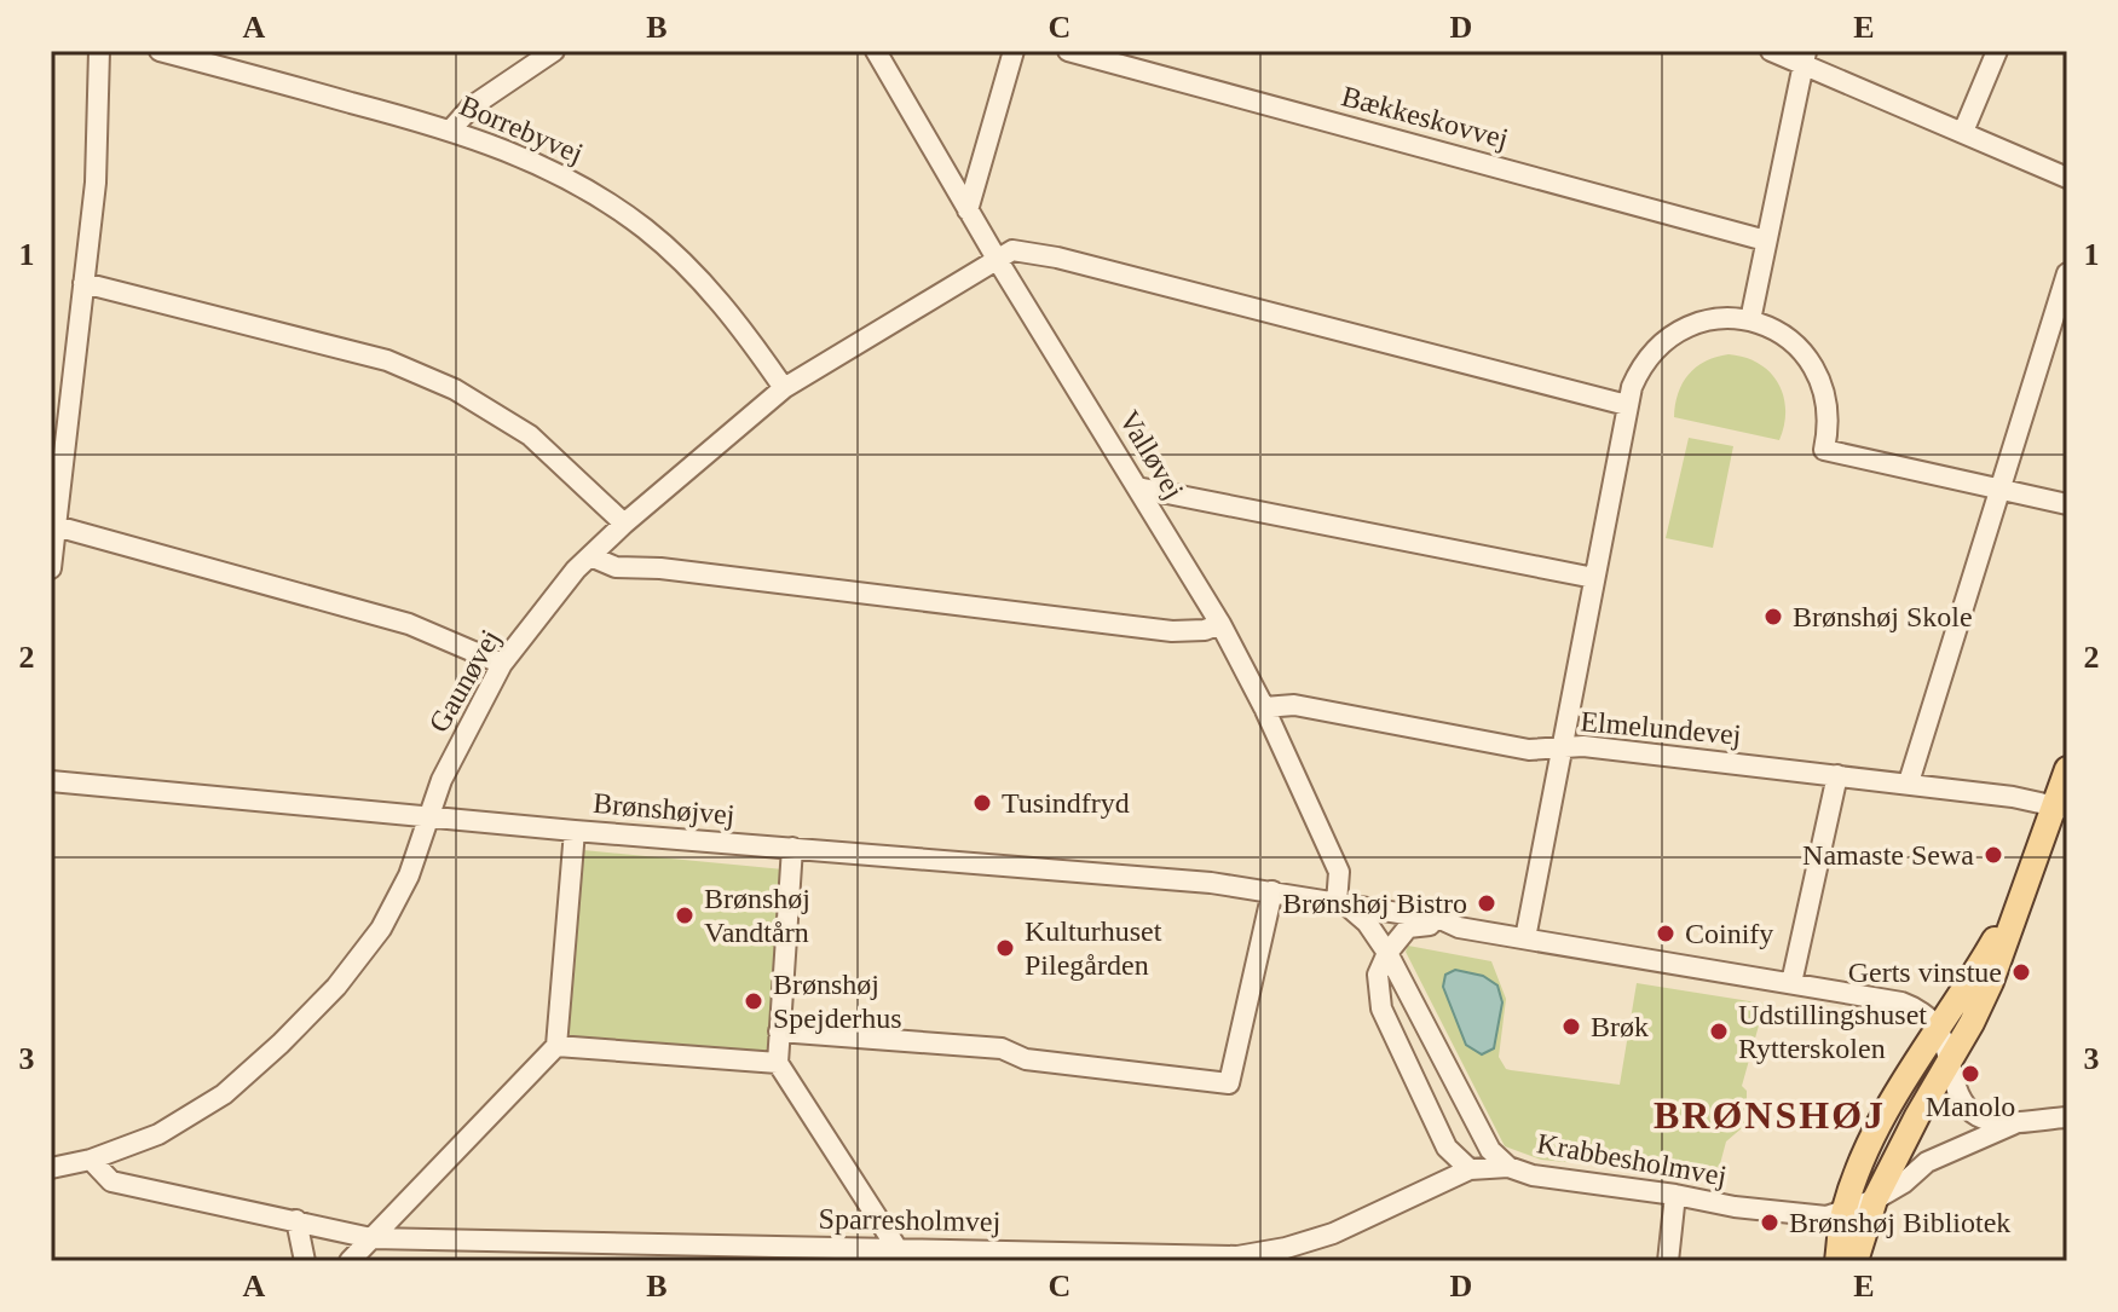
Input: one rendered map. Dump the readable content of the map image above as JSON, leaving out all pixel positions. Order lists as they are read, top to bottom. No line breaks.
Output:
{"streets":{"street":["Bækkeskovvej","Borrebyvej","Valløvej","Gaunøvej","Elmelundevej","Brønshøjvej","Krabbesholmvej","Sparresholmvej"]},"crossings":[["Borrebyvej","Gaunøvej"],["Valløvej","Gaunøvej"],["Valløvej","Elmelundevej"],["Valløvej","Brønshøjvej"],["Valløvej","Krabbesholmvej"],["Gaunøvej","Brønshøjvej"],["Gaunøvej","Sparresholmvej"],["Brønshøjvej","Krabbesholmvej"],["Krabbesholmvej","Sparresholmvej"]],"districts":["BRØNSHØJ"],"places":["Brønshøj Skole","Tusindfryd","Namaste Sewa","Brønshøj Bistro","Brønshøj Vandtårn","Coinify","Kulturhuset Pilegården","Gerts vinstue","Brønshøj Spejderhus","Brøk","Udstillingshuset Rytterskolen","Manolo","Brønshøj Bibliotek"],"grid":{"columns":["A","B","C","D","E"],"rows":["1","2","3"]}}
